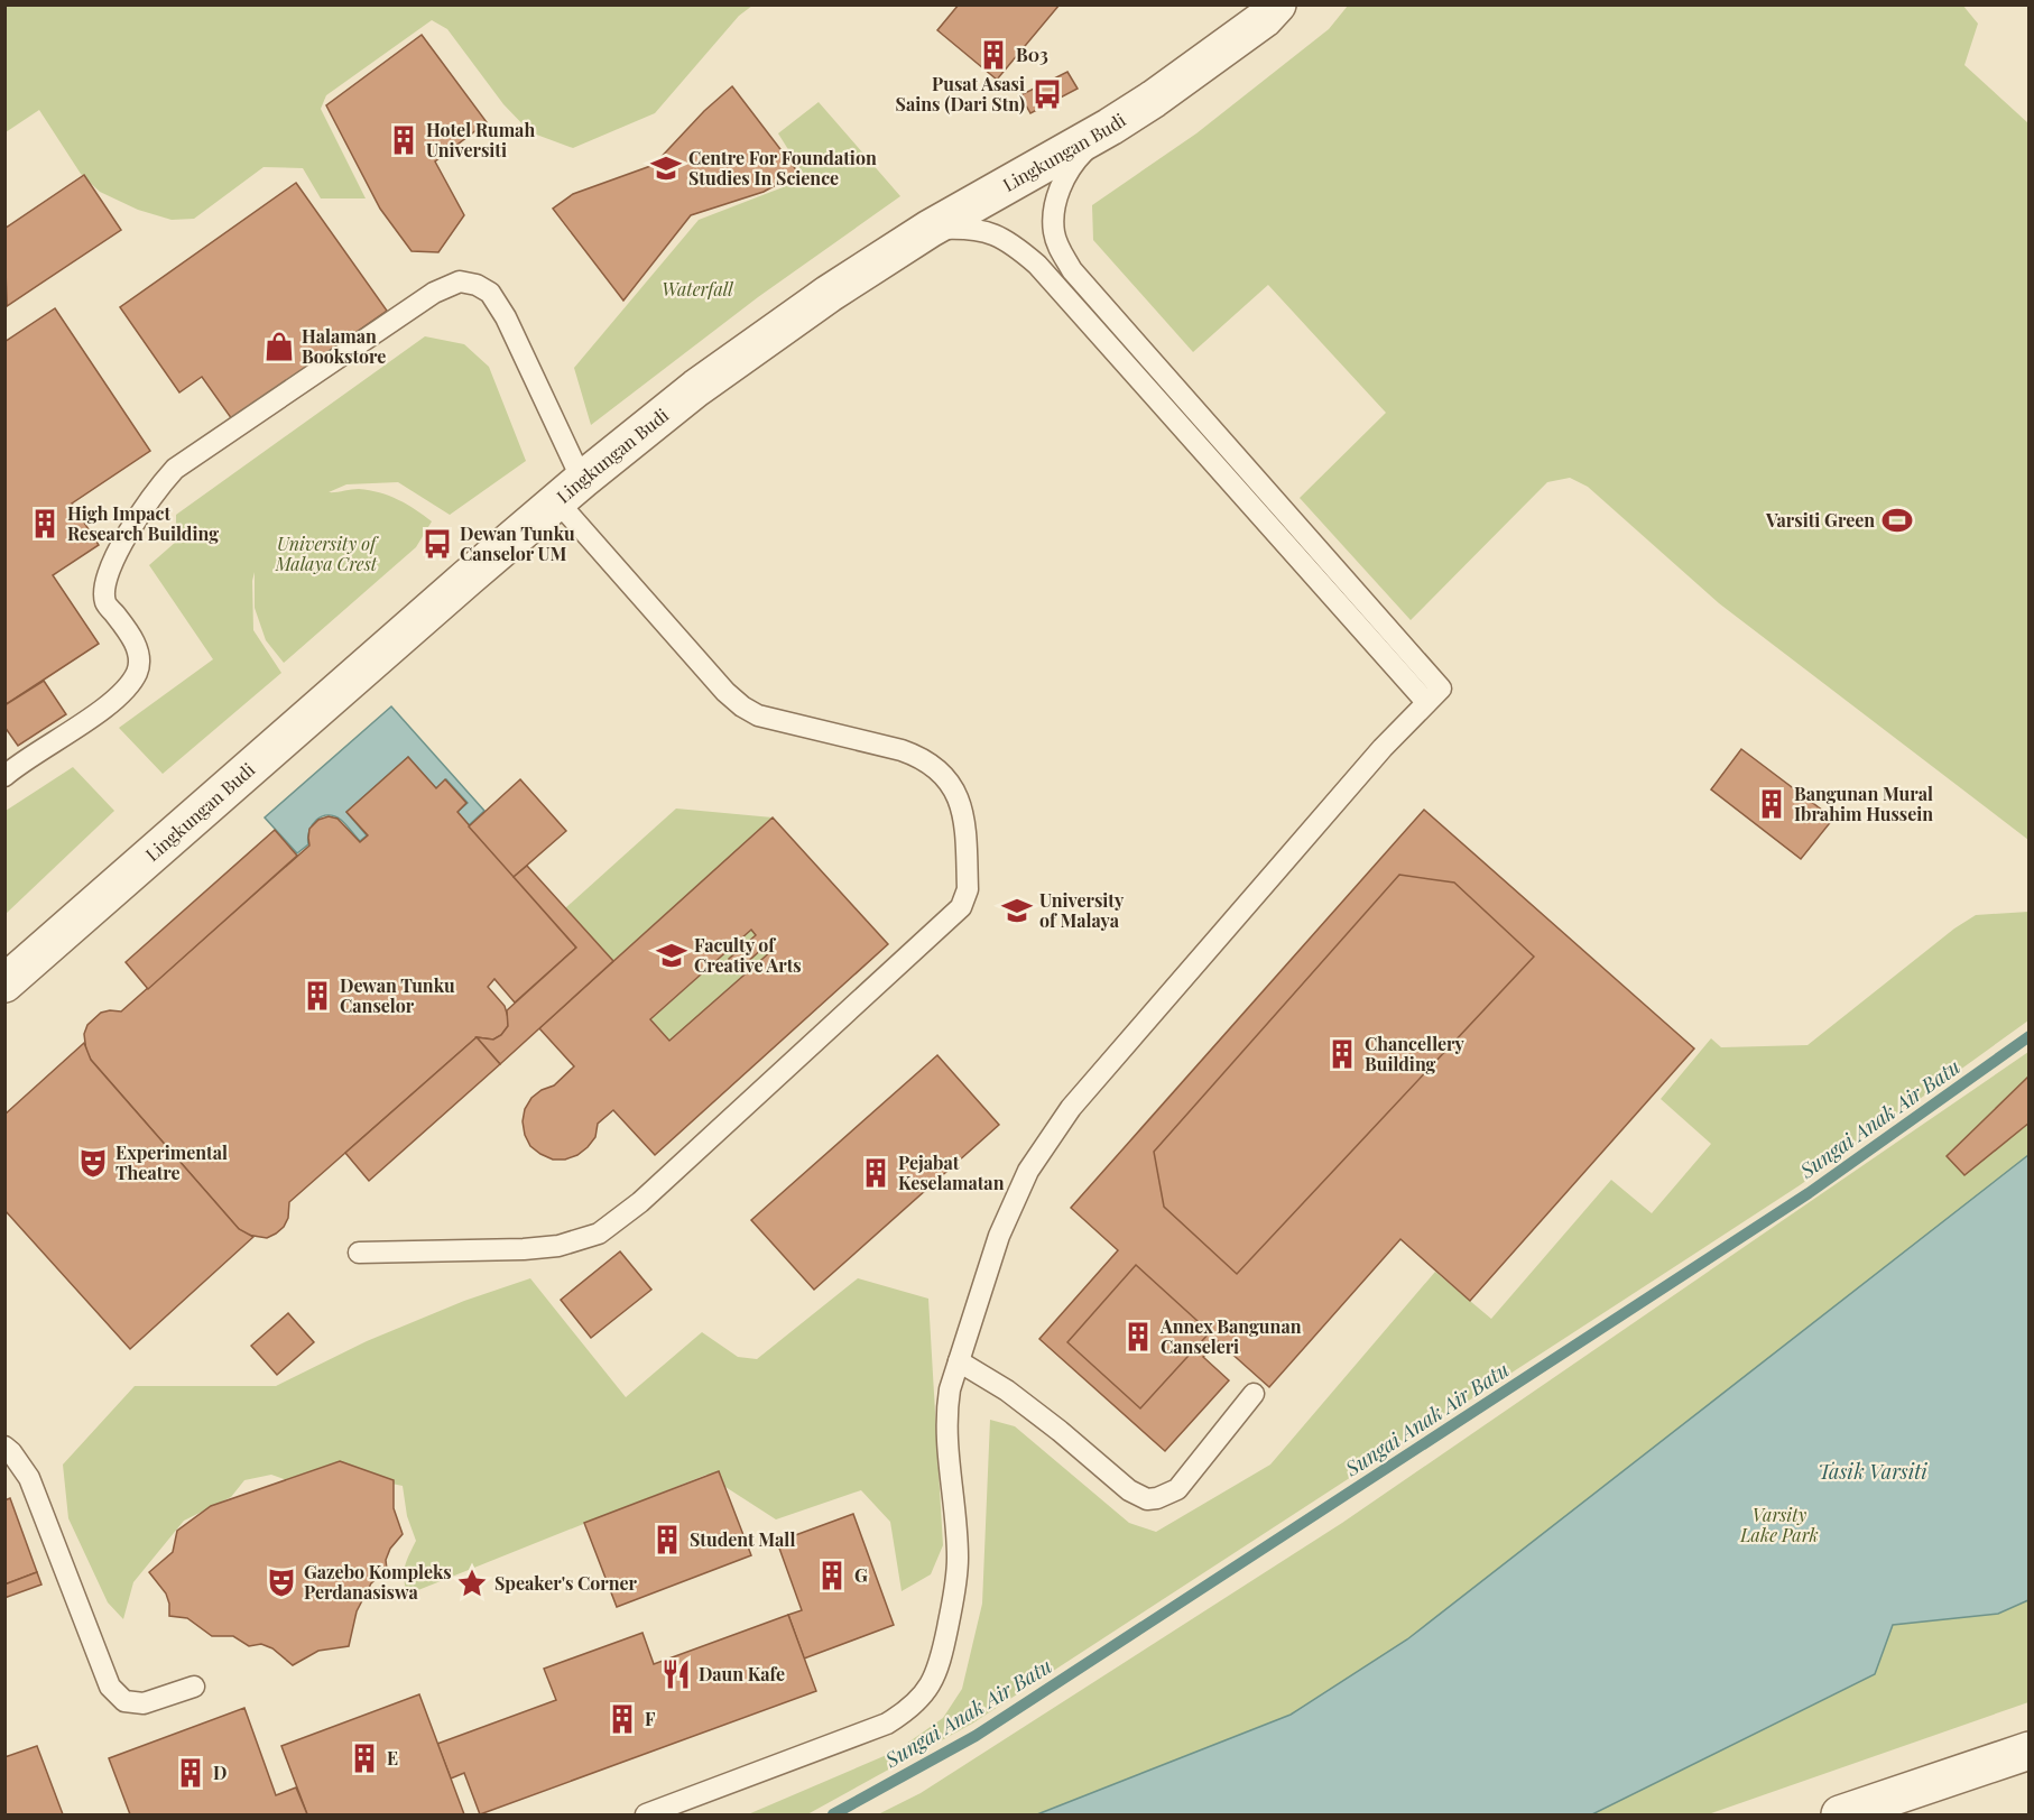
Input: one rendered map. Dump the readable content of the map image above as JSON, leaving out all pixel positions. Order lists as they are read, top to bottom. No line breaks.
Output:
{"streets":{"street":["Lingkungan Budi"]},"water":["Sungai Anak Air Batu","Tasik Varsiti"],"parks":["Waterfall","University of Malaya Crest","Varsity Lake Park"],"places":{"building":["B03","Hotel Rumah Universiti","High Impact Research Building","Bangunan Mural Ibrahim Hussein","Dewan Tunku Canselor","Chancellery Building","Pejabat Keselamatan","Annex Bangunan Canseleri","Student Mall","G","F","E","D"],"bus stop":["Pusat Asasi Sains (Dari Stn)","Dewan Tunku Canselor UM"],"school or university":["Centre For Foundation Studies In Science","University of Malaya","Faculty of Creative Arts"],"shop":["Halaman Bookstore"],"sports":["Varsiti Green"],"theatre":["Experimental Theatre","Gazebo Kompleks Perdanasiswa"],"place":["Speaker's Corner"],"restaurant":["Daun Kafe"]}}
